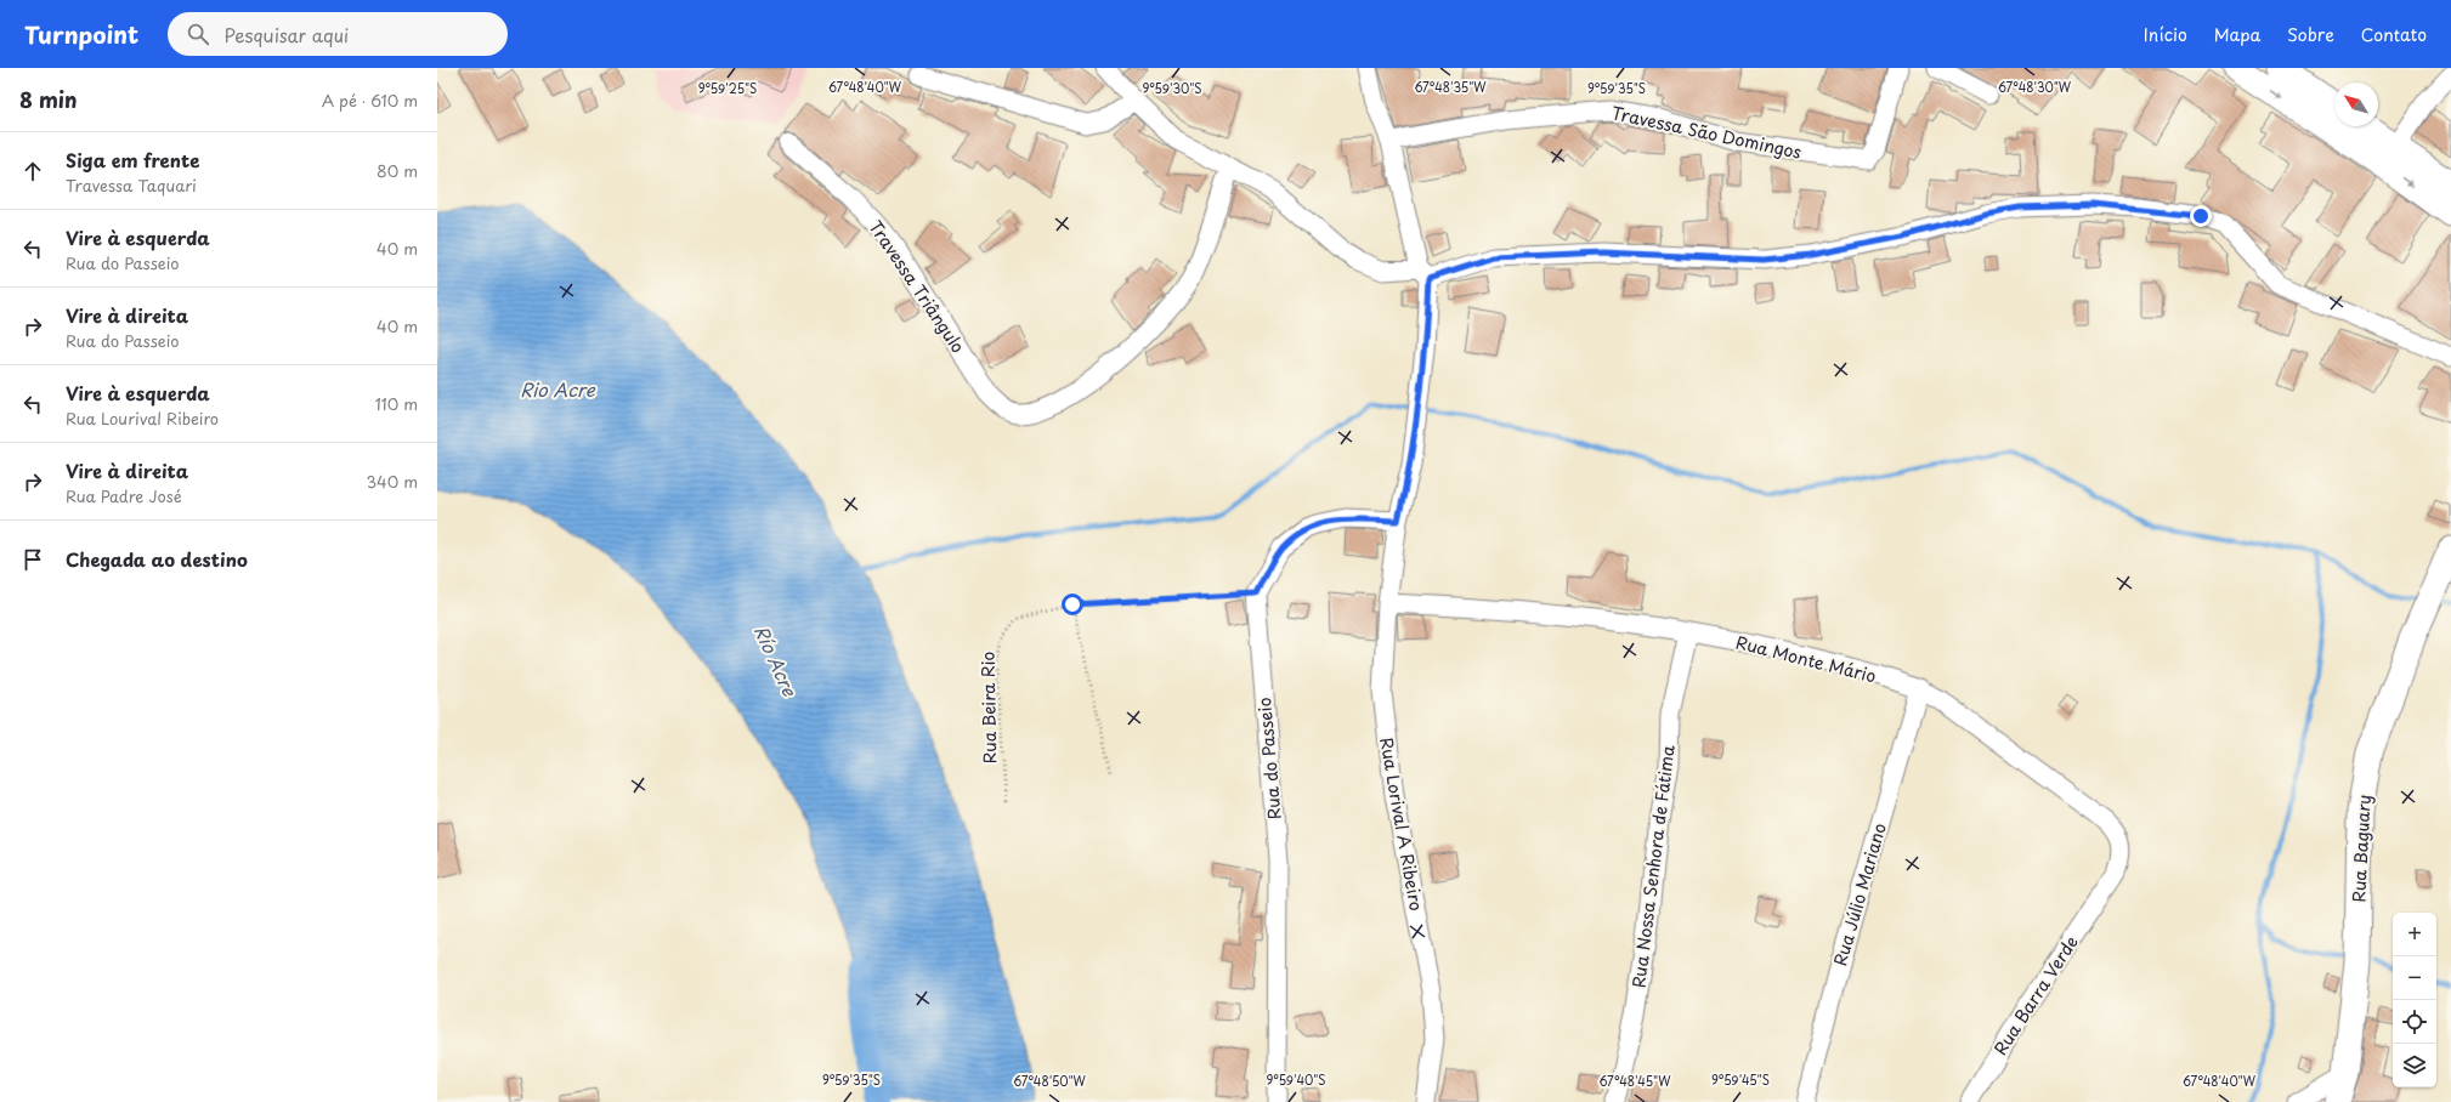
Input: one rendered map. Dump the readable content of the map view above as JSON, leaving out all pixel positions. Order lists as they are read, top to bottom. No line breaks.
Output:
{"streets":{"street":["Travessa São Domingos","Travessa Triângulo","Rua Monte Mário","Rua do Passeio","Rua Lorival A Ribeiro","Rua Baguary","Rua Nossa Senhora de Fátima","Rua Júlio Mariano","Rua Barra Verde"],"path":["Rua Beira Rio"]},"crossings":[["Travessa São Domingos","Rua Lorival A Ribeiro"],["Rua Monte Mário","Rua Lorival A Ribeiro"],["Rua Monte Mário","Rua Nossa Senhora de Fátima"],["Rua Monte Mário","Rua Júlio Mariano"],["Rua Monte Mário","Rua Barra Verde"]],"water":["Rio Acre","Río Acre"],"north":"top left","page":{"header":"Turnpoint","search":"Pesquisar aqui","nav":["Início","Mapa","Sobre","Contato"],"heading":["8 min","A pé · 610 m"],"list":[["Siga em frente","Travessa Taquari","80 m"],["Vire à esquerda","Rua do Passeio","40 m"],["Vire à direita","Rua do Passeio","40 m"],["Vire à esquerda","Rua Lourival Ribeiro","110 m"],["Vire à direita","Rua Padre José","340 m"],"Chegada ao destino"],"map_buttons":["+","−"]},"coordinates":["67°48'40\"W","67°48'35\"W","67°48'30\"W","9°59'25\"S","9°59'30\"S","9°59'35\"S","9°59'40\"S","9°59'45\"S","67°48'50\"W","67°48'45\"W"]}
